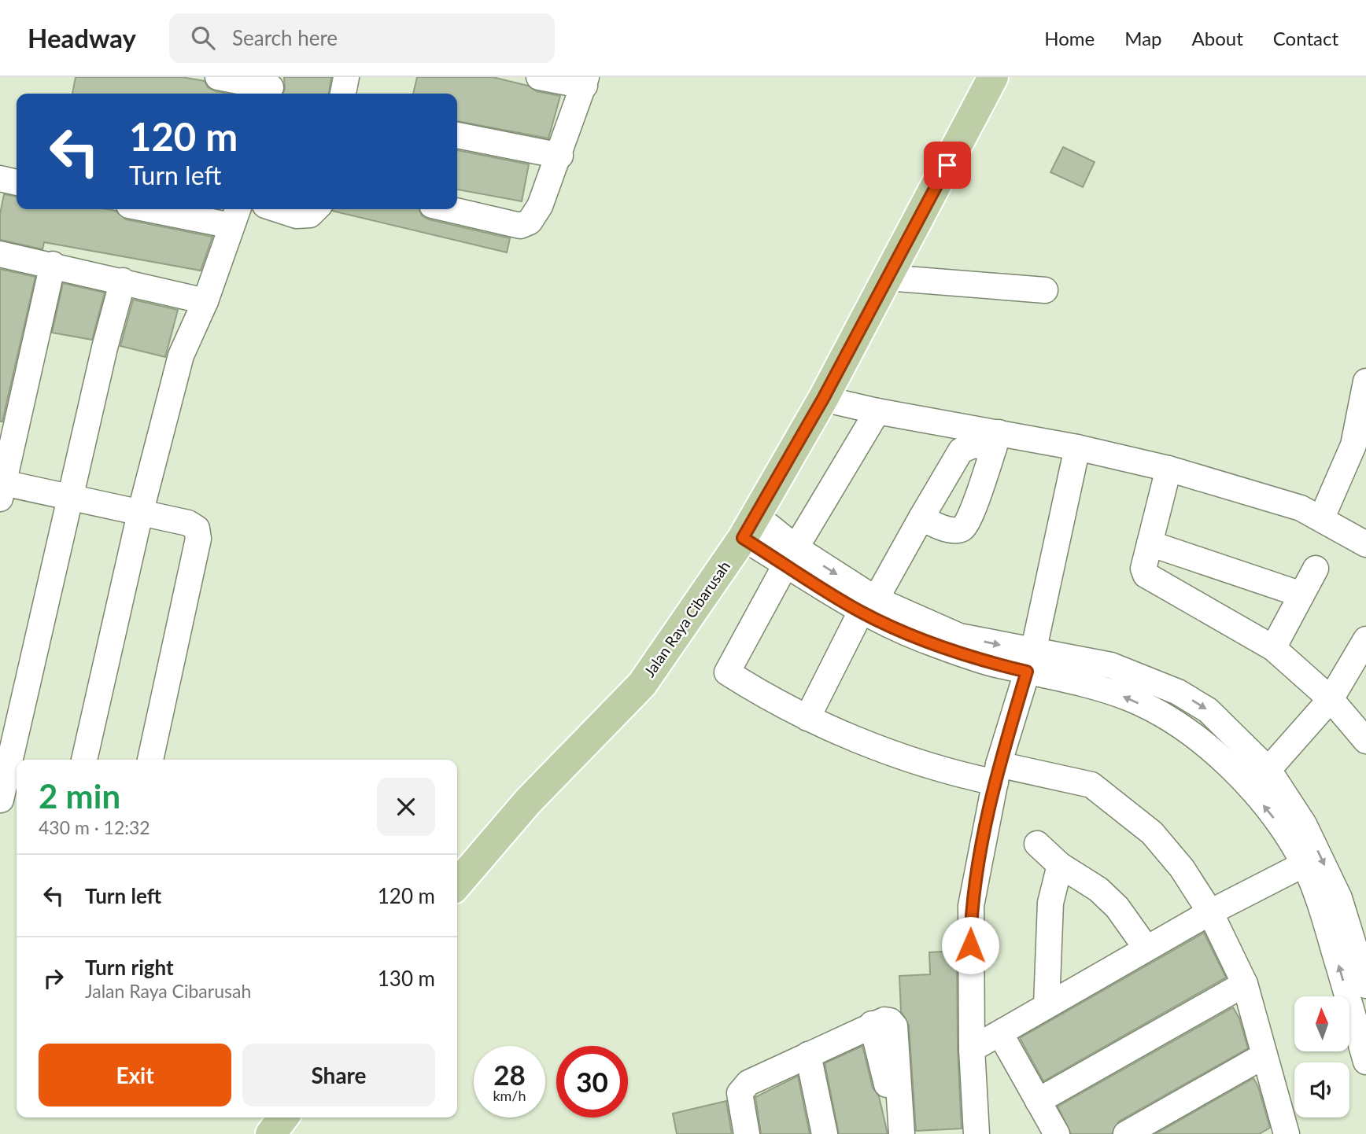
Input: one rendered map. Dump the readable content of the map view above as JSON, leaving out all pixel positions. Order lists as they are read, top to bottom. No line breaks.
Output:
{"streets":{"main road":["Jalan Raya Cibarusah"]},"north":"top","page":{"header":"Headway","search":"Search here","nav":["Home","Map","About","Contact"],"turn":["120 m","Turn left"],"heading":["2 min","430 m · 12:32"],"list":[{"name":"Turn left","value":"120 m"},{"name":"Turn right","note":"Jalan Raya Cibarusah","value":"130 m"}],"buttons":["Exit","Share"],"speed":"28 km/h","limit":"30"}}
